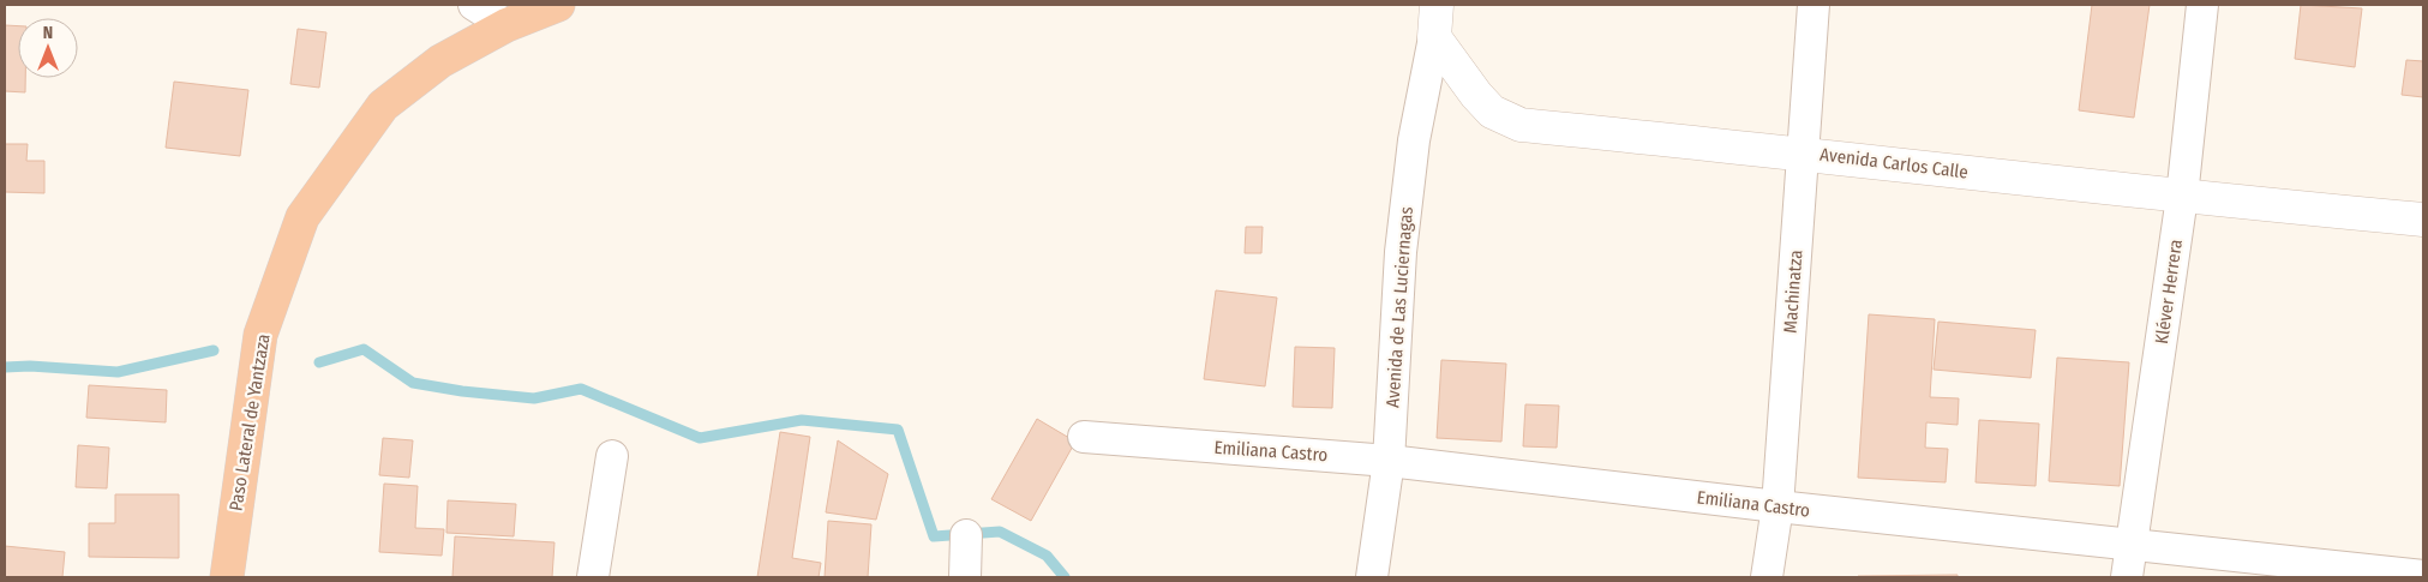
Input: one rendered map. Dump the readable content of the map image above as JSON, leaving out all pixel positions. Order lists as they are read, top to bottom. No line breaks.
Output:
{"streets":{"highway":["Paso Lateral de Yantzaza"],"street":["Avenida Carlos Calle","Machinatza","Kléver Herrera","Avenida de Las Luciernagas","Emiliana Castro"]},"crossings":[["Avenida Carlos Calle","Machinatza"],["Avenida Carlos Calle","Kléver Herrera"],["Avenida Carlos Calle","Avenida de Las Luciernagas"],["Machinatza","Emiliana Castro"],["Kléver Herrera","Emiliana Castro"],["Avenida de Las Luciernagas","Emiliana Castro"]],"north":"top"}
